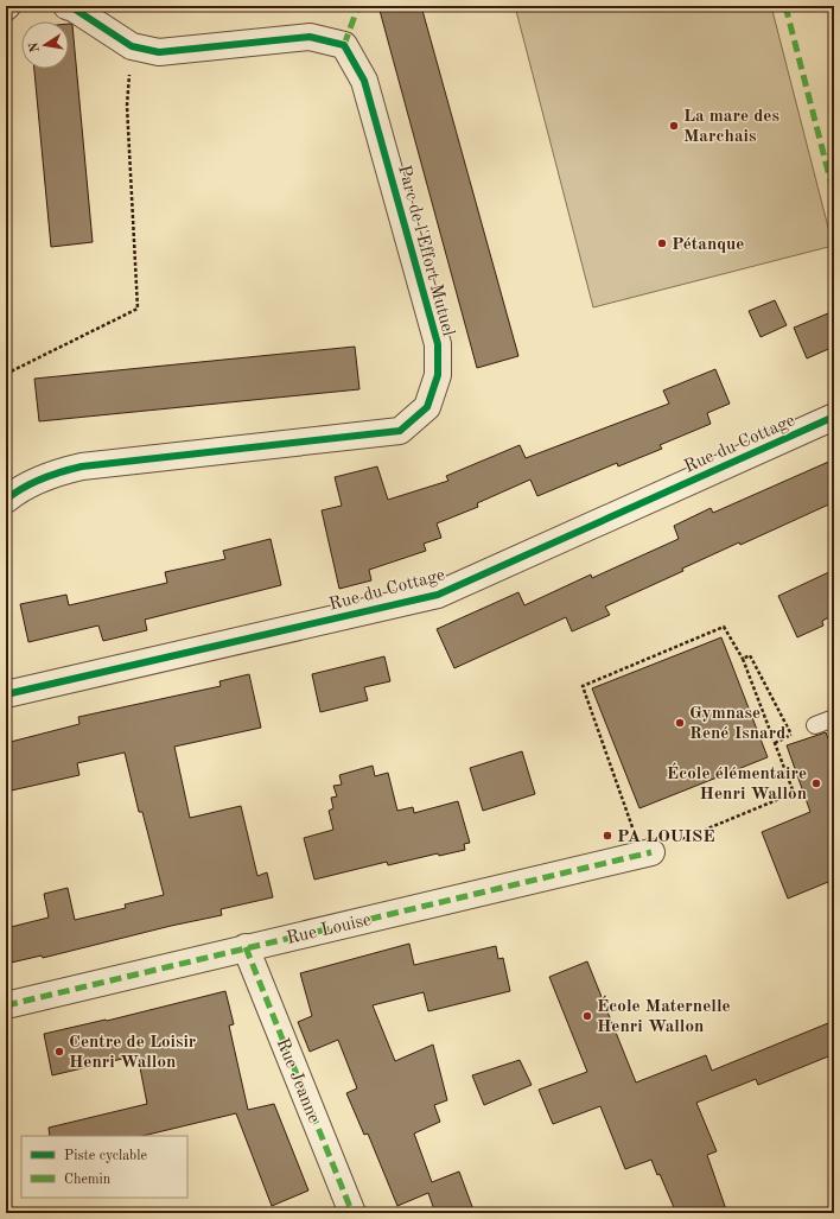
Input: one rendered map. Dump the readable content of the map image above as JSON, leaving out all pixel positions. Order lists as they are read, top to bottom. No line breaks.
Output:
{"streets":{"street":["Parc de l'Effort Mutuel","Rue du Cottage","Rue Louise","Rue Jeanne"]},"crossings":[["Rue Louise","Rue Jeanne"]],"places":["La mare des Marchais","Pétanque","Gymnase René Isnard","École élémentaire Henri Wallon","PA LOUISE","École Maternelle Henri Wallon","Centre de Loisir Henri Wallon"],"legend":["Piste cyclable","Chemin"],"north":"left"}
